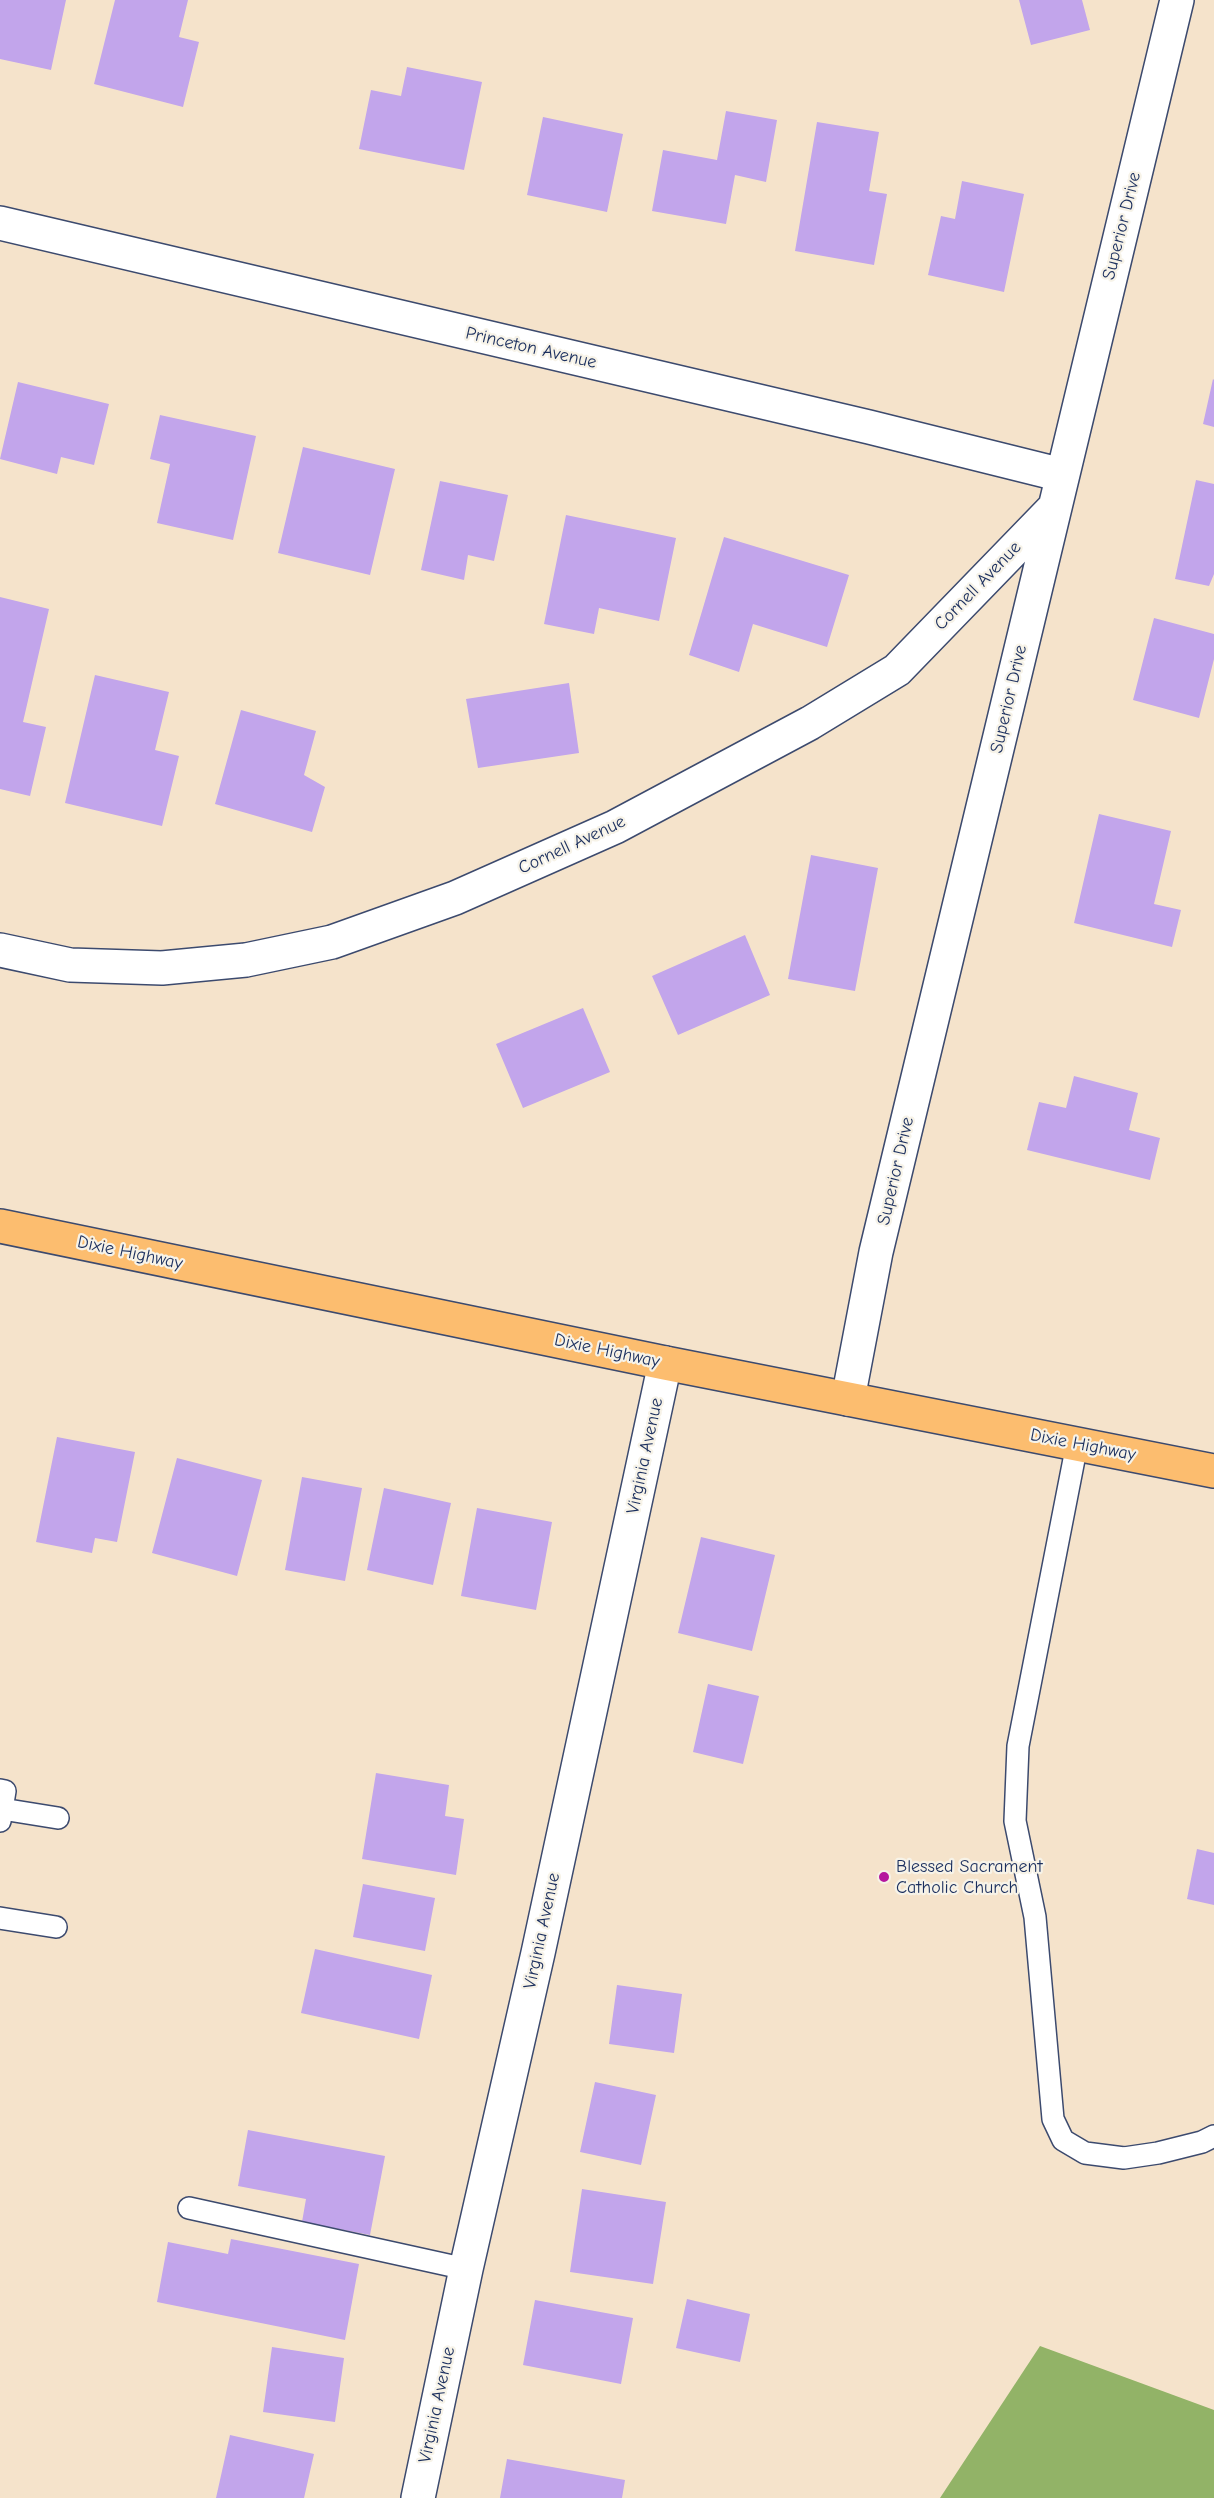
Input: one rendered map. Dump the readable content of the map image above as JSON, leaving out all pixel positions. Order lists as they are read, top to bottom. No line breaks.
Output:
{"streets":{"main road":["Dixie Highway"],"street":["Superior Drive","Princeton Avenue","Cornell Avenue","Virginia Avenue"]},"crossings":[["Superior Drive","Princeton Avenue"],["Superior Drive","Cornell Avenue"],["Superior Drive","Dixie Highway"],["Dixie Highway","Virginia Avenue"]],"places":["Blessed Sacrament Catholic Church"]}
